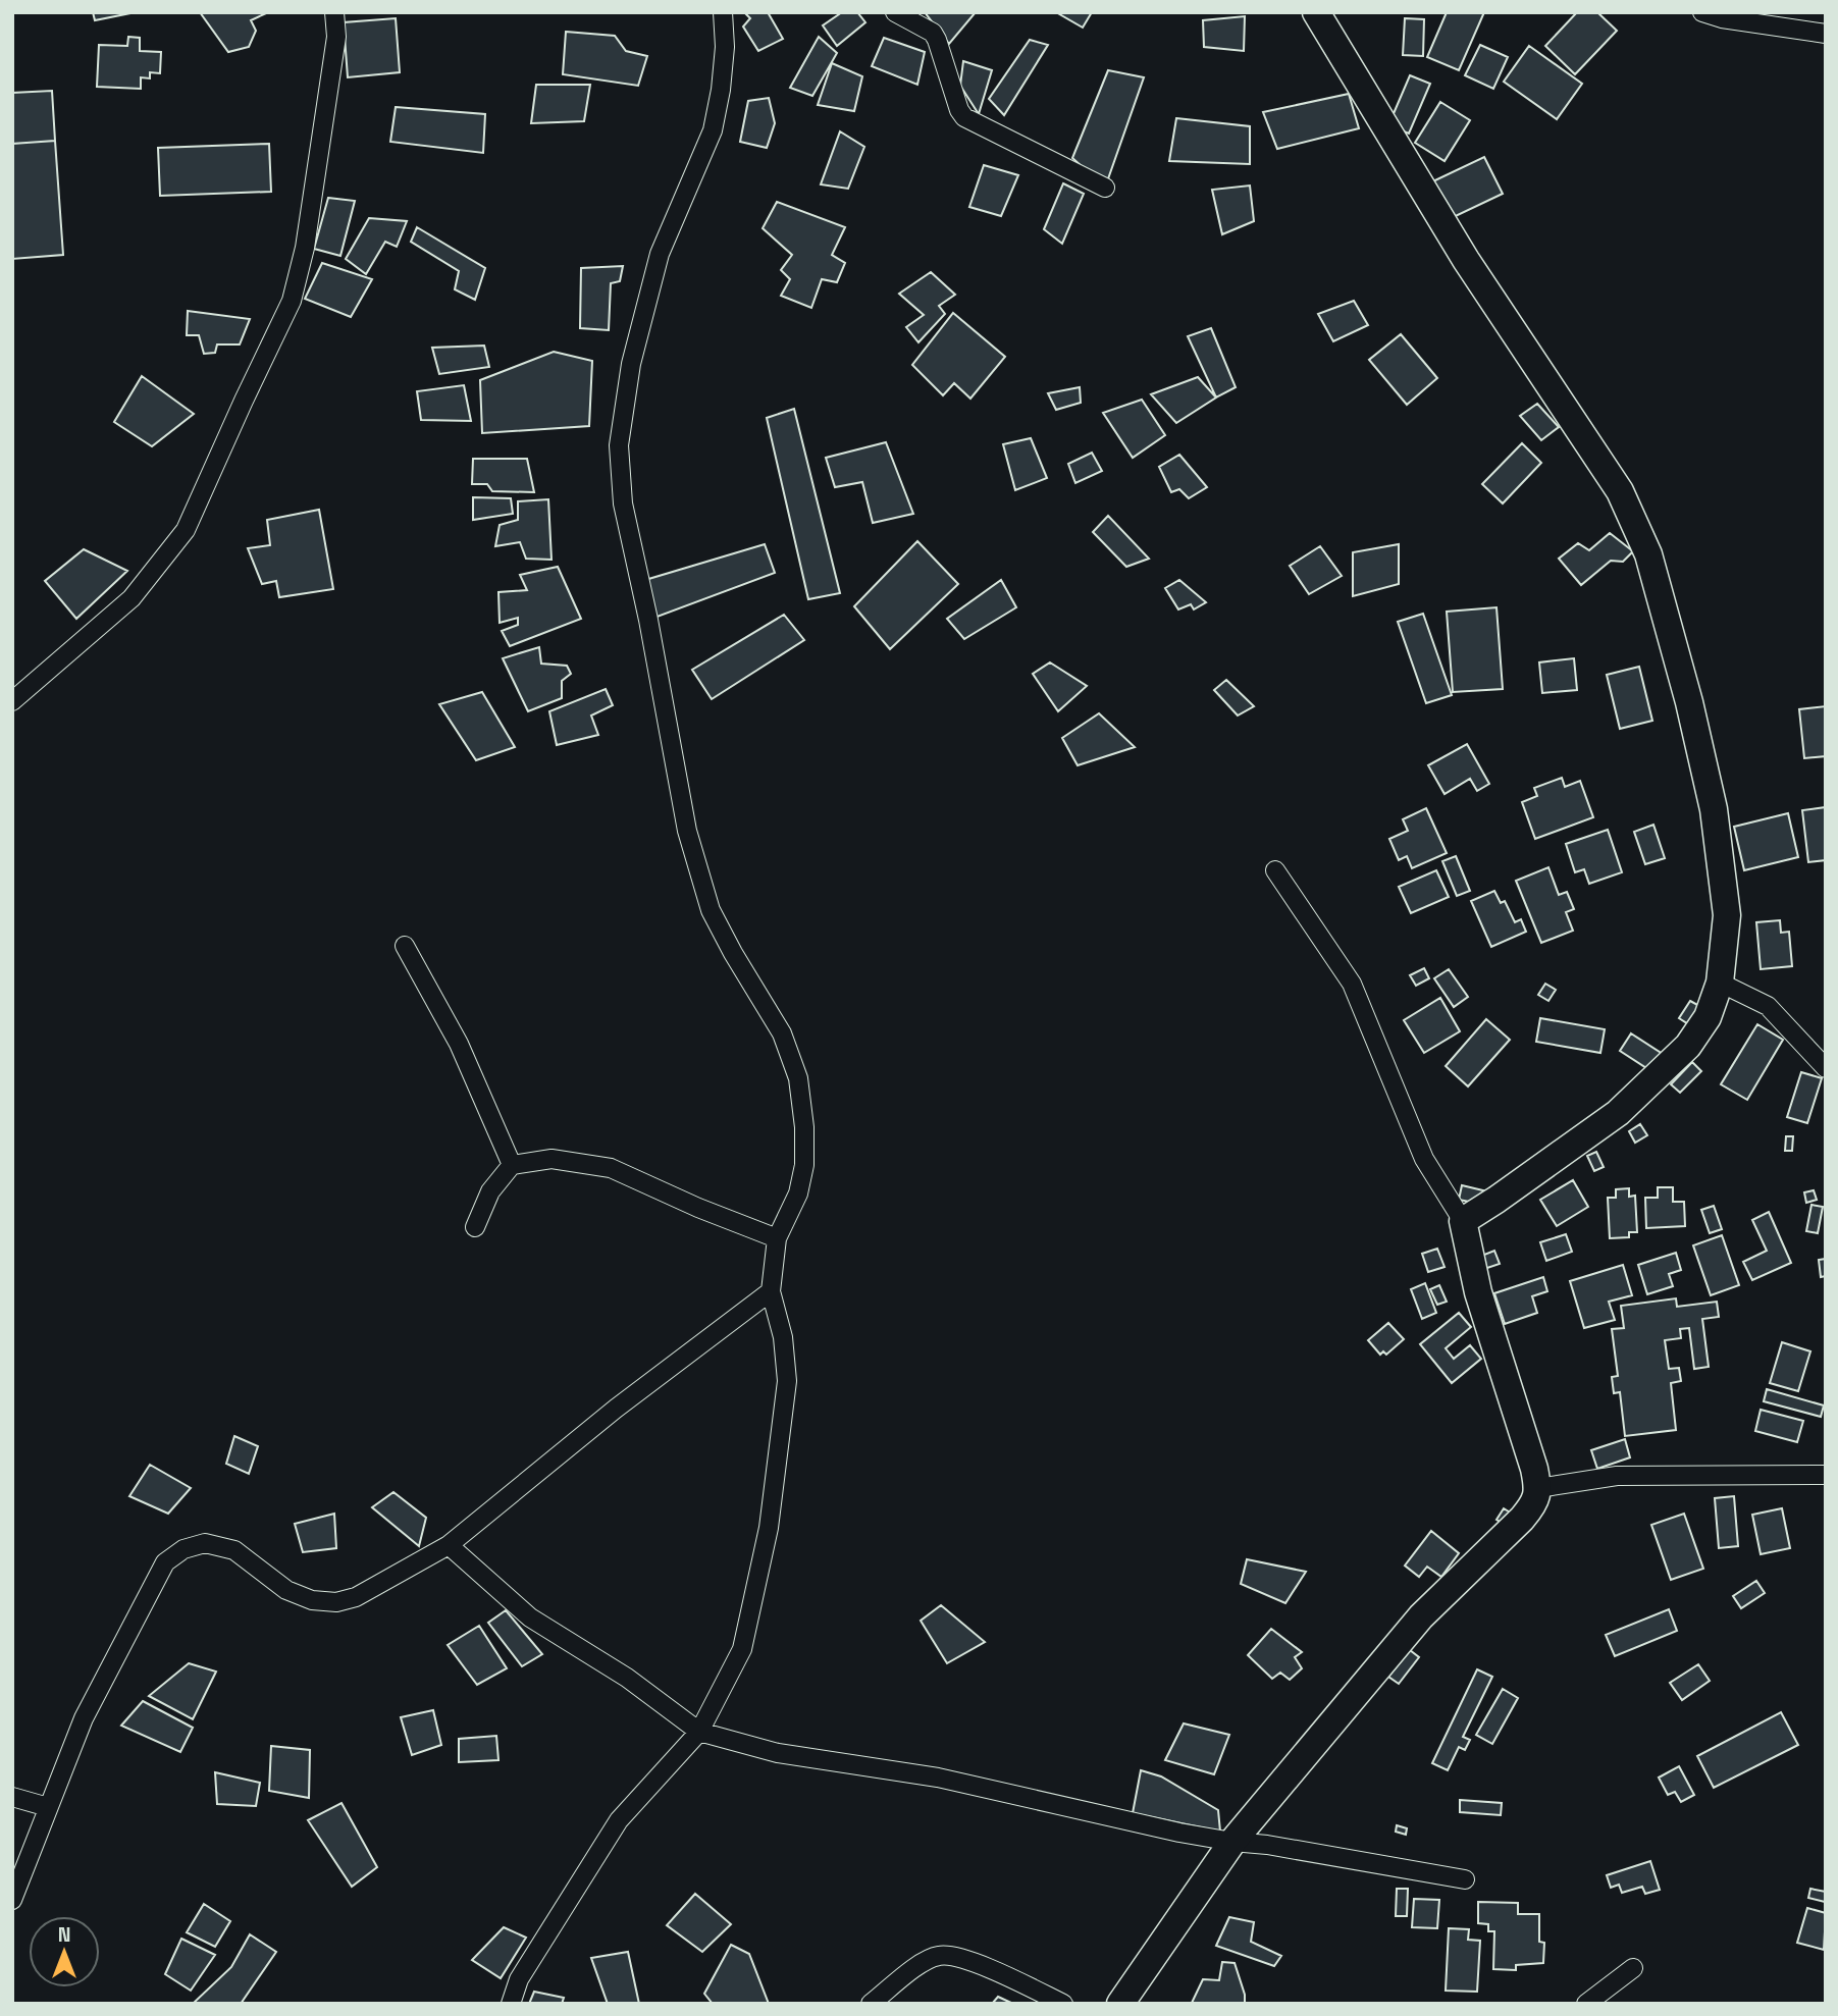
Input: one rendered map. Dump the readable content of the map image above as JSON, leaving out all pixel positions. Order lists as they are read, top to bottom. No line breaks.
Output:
{"north":"top"}
